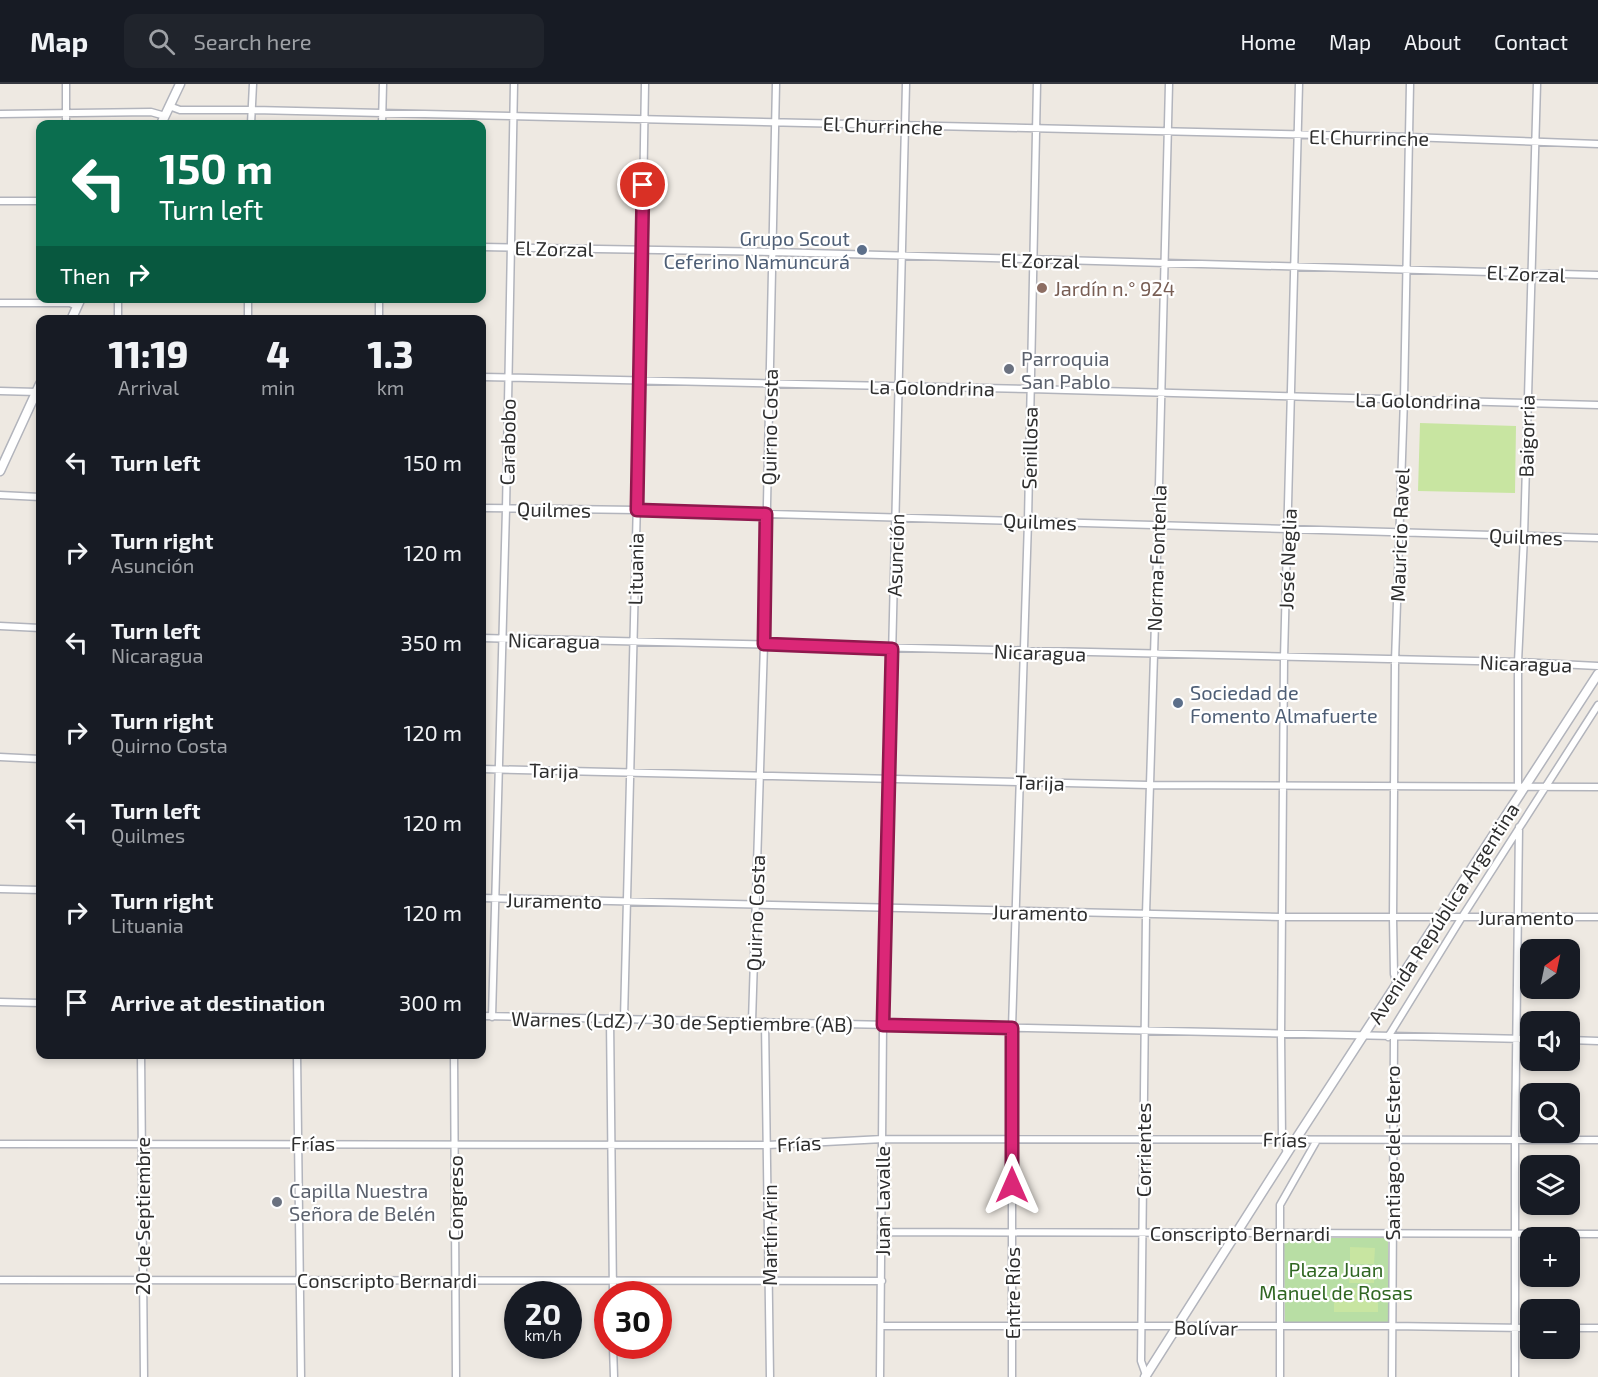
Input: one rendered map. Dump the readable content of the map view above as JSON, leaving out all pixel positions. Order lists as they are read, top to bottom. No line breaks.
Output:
{"streets":{"main road":["Avenida República Argentina"],"street":["El Churrinche","El Zorzal","La Golondrina","Quirno Costa","Baigorria","Carabobo","Senillosa","Quilmes","Mauricio Ravel","Asunción","Norma Fontenla","José Neglia","Lituania","Nicaragua","Tarija","Juramento","Warnes (LdZ) / 30 de Septiembre (AB)","Frías","Corrientes","Santiago del Estero","Congreso","Juan Lavalle","20 de Septiembre","Conscripto Bernardi","Martín Arin","Entre Ríos","Bolívar"]},"crossings":[["El Churrinche","Quirno Costa"],["El Churrinche","Baigorria"],["El Churrinche","Carabobo"],["El Churrinche","Senillosa"],["El Churrinche","Mauricio Ravel"],["El Churrinche","Asunción"],["El Churrinche","Norma Fontenla"],["El Churrinche","José Neglia"],["El Churrinche","Lituania"],["El Zorzal","Quirno Costa"],["El Zorzal","Baigorria"],["El Zorzal","Carabobo"],["El Zorzal","Senillosa"],["El Zorzal","Mauricio Ravel"],["El Zorzal","Asunción"],["El Zorzal","Norma Fontenla"],["El Zorzal","José Neglia"],["El Zorzal","Lituania"],["La Golondrina","Quirno Costa"],["La Golondrina","Baigorria"],["La Golondrina","Carabobo"],["La Golondrina","Senillosa"],["La Golondrina","Mauricio Ravel"],["La Golondrina","Asunción"],["La Golondrina","Norma Fontenla"],["La Golondrina","José Neglia"],["La Golondrina","Lituania"],["Quirno Costa","Quilmes"],["Quirno Costa","Nicaragua"],["Quirno Costa","Tarija"],["Quirno Costa","Juramento"],["Quirno Costa","Warnes (LdZ) / 30 de Septiembre (AB)"],["Baigorria","Quilmes"],["Baigorria","Nicaragua"],["Baigorria","Tarija"],["Baigorria","Avenida República Argentina"],["Carabobo","Quilmes"],["Carabobo","Nicaragua"],["Carabobo","Tarija"],["Carabobo","Juramento"],["Carabobo","Warnes (LdZ) / 30 de Septiembre (AB)"],["Senillosa","Quilmes"],["Senillosa","Nicaragua"],["Senillosa","Tarija"],["Senillosa","Juramento"],["Senillosa","Warnes (LdZ) / 30 de Septiembre (AB)"],["Senillosa","Entre Ríos"],["Quilmes","Mauricio Ravel"],["Quilmes","Asunción"],["Quilmes","Norma Fontenla"],["Quilmes","José Neglia"],["Quilmes","Lituania"],["Mauricio Ravel","Nicaragua"],["Mauricio Ravel","Tarija"],["Mauricio Ravel","Juramento"],["Mauricio Ravel","Avenida República Argentina"],["Asunción","Nicaragua"],["Asunción","Tarija"],["Asunción","Juramento"],["Asunción","Warnes (LdZ) / 30 de Septiembre (AB)"],["Asunción","Juan Lavalle"],["Norma Fontenla","Nicaragua"],["Norma Fontenla","Tarija"],["Norma Fontenla","Juramento"],["Norma Fontenla","Warnes (LdZ) / 30 de Septiembre (AB)"],["Norma Fontenla","Corrientes"],["José Neglia","Nicaragua"],["José Neglia","Tarija"],["José Neglia","Juramento"],["José Neglia","Warnes (LdZ) / 30 de Septiembre (AB)"],["José Neglia","Frías"],["Lituania","Nicaragua"],["Lituania","Tarija"],["Lituania","Juramento"],["Lituania","Warnes (LdZ) / 30 de Septiembre (AB)"],["Tarija","Avenida República Argentina"],["Juramento","Avenida República Argentina"],["Avenida República Argentina","Warnes (LdZ) / 30 de Septiembre (AB)"],["Avenida República Argentina","Frías"],["Avenida República Argentina","Corrientes"],["Avenida República Argentina","Santiago del Estero"],["Avenida República Argentina","Conscripto Bernardi"],["Avenida República Argentina","Bolívar"],["Warnes (LdZ) / 30 de Septiembre (AB)","Corrientes"],["Warnes (LdZ) / 30 de Septiembre (AB)","Santiago del Estero"],["Warnes (LdZ) / 30 de Septiembre (AB)","Juan Lavalle"],["Warnes (LdZ) / 30 de Septiembre (AB)","Martín Arin"],["Warnes (LdZ) / 30 de Septiembre (AB)","Entre Ríos"],["Frías","Corrientes"],["Frías","Santiago del Estero"],["Frías","Congreso"],["Frías","Juan Lavalle"],["Frías","20 de Septiembre"],["Frías","Martín Arin"],["Frías","Entre Ríos"],["Corrientes","Conscripto Bernardi"],["Corrientes","Bolívar"],["Santiago del Estero","Conscripto Bernardi"],["Santiago del Estero","Bolívar"],["Congreso","Conscripto Bernardi"],["Juan Lavalle","Conscripto Bernardi"],["Juan Lavalle","Bolívar"],["20 de Septiembre","Conscripto Bernardi"],["Conscripto Bernardi","Martín Arin"],["Conscripto Bernardi","Entre Ríos"],["Entre Ríos","Bolívar"]],"parks":["Plaza Juan Manuel de Rosas"],"places":["Grupo Scout Ceferino Namuncurá","Jardín n.° 924","Parroquia San Pablo","Sociedad de Fomento Almafuerte","Capilla Nuestra Señora de Belén"],"north":"top right","page":{"header":"Map","search":"Search here","nav":["Home","Map","About","Contact"],"turn":["150 m","Turn left"],"then":"Then","eta":["11:19","Arrival","4","min","1.3","km"],"list":[{"name":"Turn left","value":"150 m"},{"name":"Turn right","note":"Asunción","value":"120 m"},{"name":"Turn left","note":"Nicaragua","value":"350 m"},{"name":"Turn right","note":"Quirno Costa","value":"120 m"},{"name":"Turn left","note":"Quilmes","value":"120 m"},{"name":"Turn right","note":"Lituania","value":"120 m"},{"name":"Arrive at destination","value":"300 m"}],"map_buttons":["+","−"],"speed":"20 km/h","limit":"30"}}
